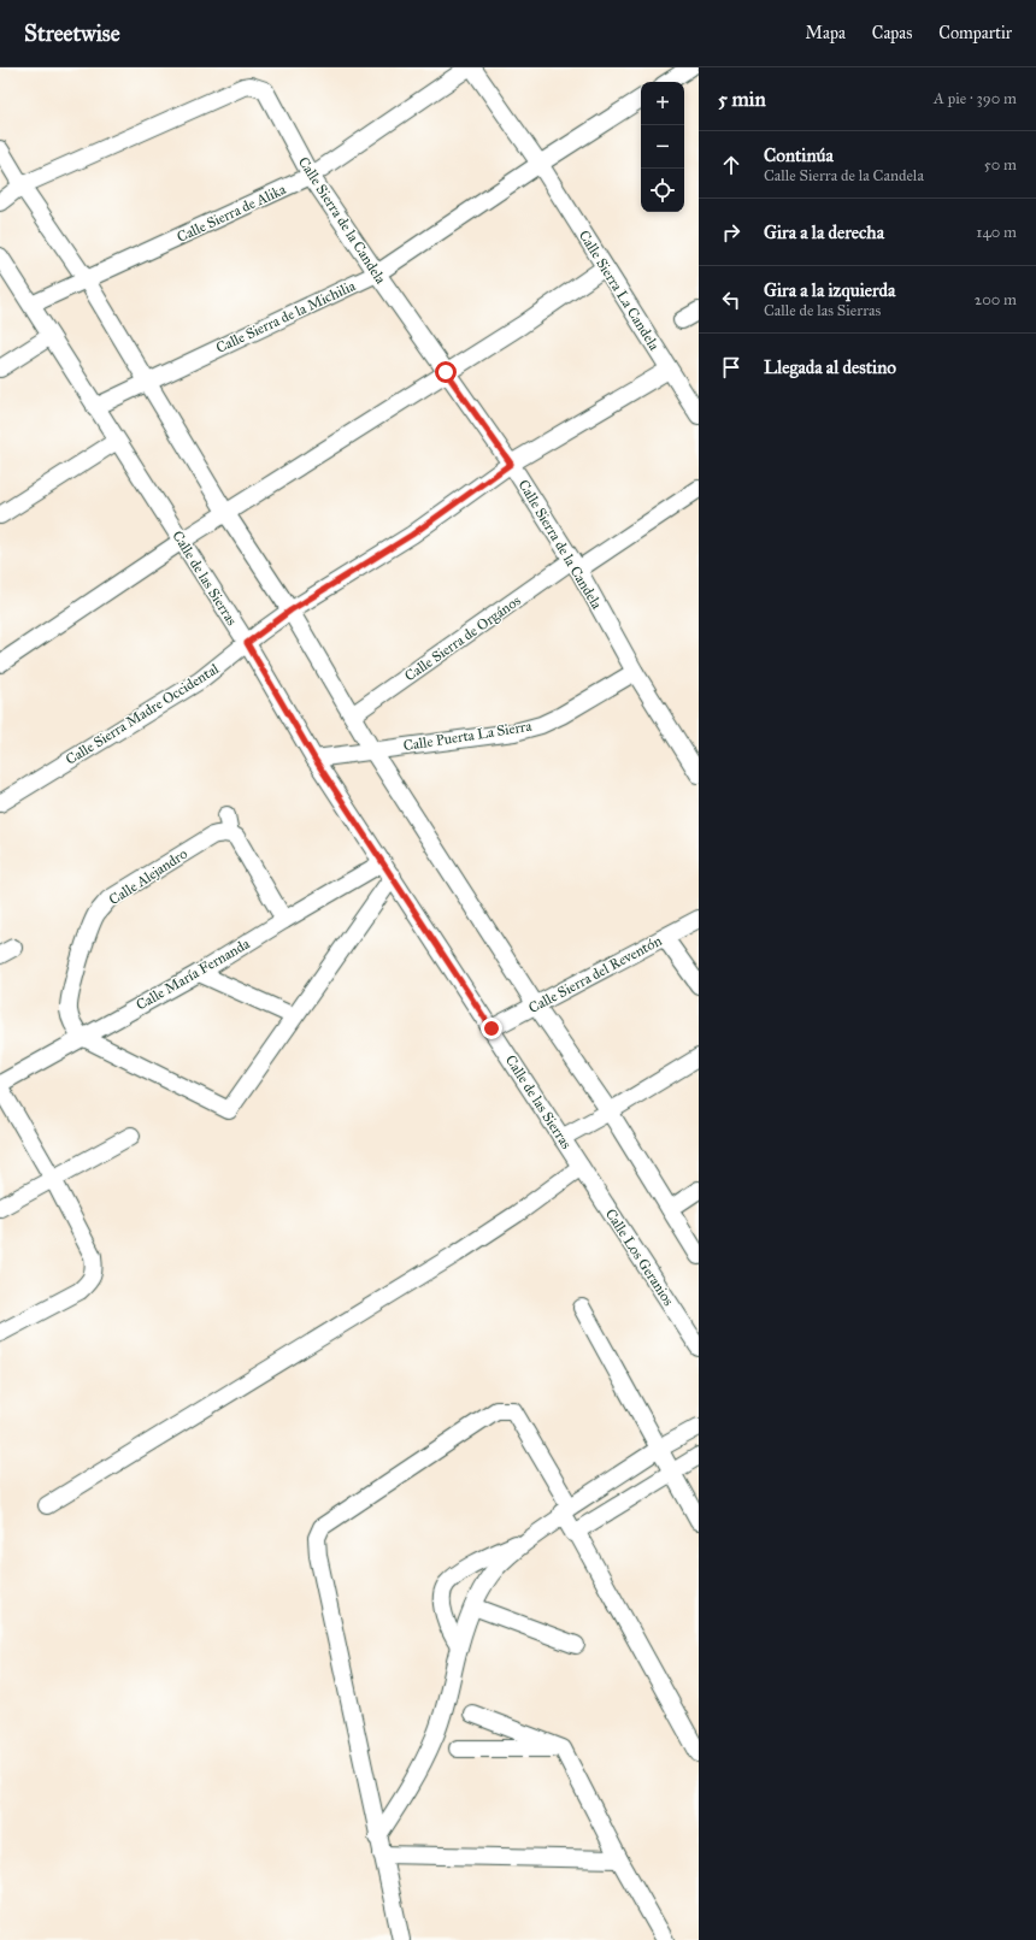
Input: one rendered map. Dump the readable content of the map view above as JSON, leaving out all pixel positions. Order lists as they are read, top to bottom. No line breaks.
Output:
{"streets":{"street":["Calle Sierra de Alika","Calle Sierra de la Candela","Calle Sierra La Candela","Calle Sierra de la Michilia","Calle de las Sierras","Calle Sierra de Orgános","Calle Sierra Madre Occidental","Calle Puerta La Sierra","Calle Alejandro","Calle María Fernanda","Calle Sierra del Reventón","Calle Los Geranios"]},"crossings":[["Calle Sierra de Alika","Calle Sierra de la Candela"],["Calle Sierra de Alika","Calle de las Sierras"],["Calle Sierra de la Candela","Calle Sierra de la Michilia"],["Calle Sierra de la Candela","Calle Sierra de Orgános"],["Calle Sierra de la Candela","Calle Sierra Madre Occidental"],["Calle Sierra de la Candela","Calle Puerta La Sierra"],["Calle Sierra La Candela","Calle Sierra de la Michilia"],["Calle Sierra La Candela","Calle Sierra Madre Occidental"],["Calle Sierra de la Michilia","Calle de las Sierras"],["Calle de las Sierras","Calle Sierra Madre Occidental"],["Calle de las Sierras","Calle Puerta La Sierra"],["Calle de las Sierras","Calle María Fernanda"],["Calle de las Sierras","Calle Sierra del Reventón"],["Calle de las Sierras","Calle Los Geranios"],["Calle Alejandro","Calle María Fernanda"]],"page":{"header":"Streetwise","nav":["Mapa","Capas","Compartir"],"heading":["5 min","A pie · 390 m"],"map_buttons":["+","−"],"list":[["Continúa","Calle Sierra de la Candela","50 m"],["Gira a la derecha","140 m"],["Gira a la izquierda","Calle de las Sierras","200 m"],"Llegada al destino"]}}
